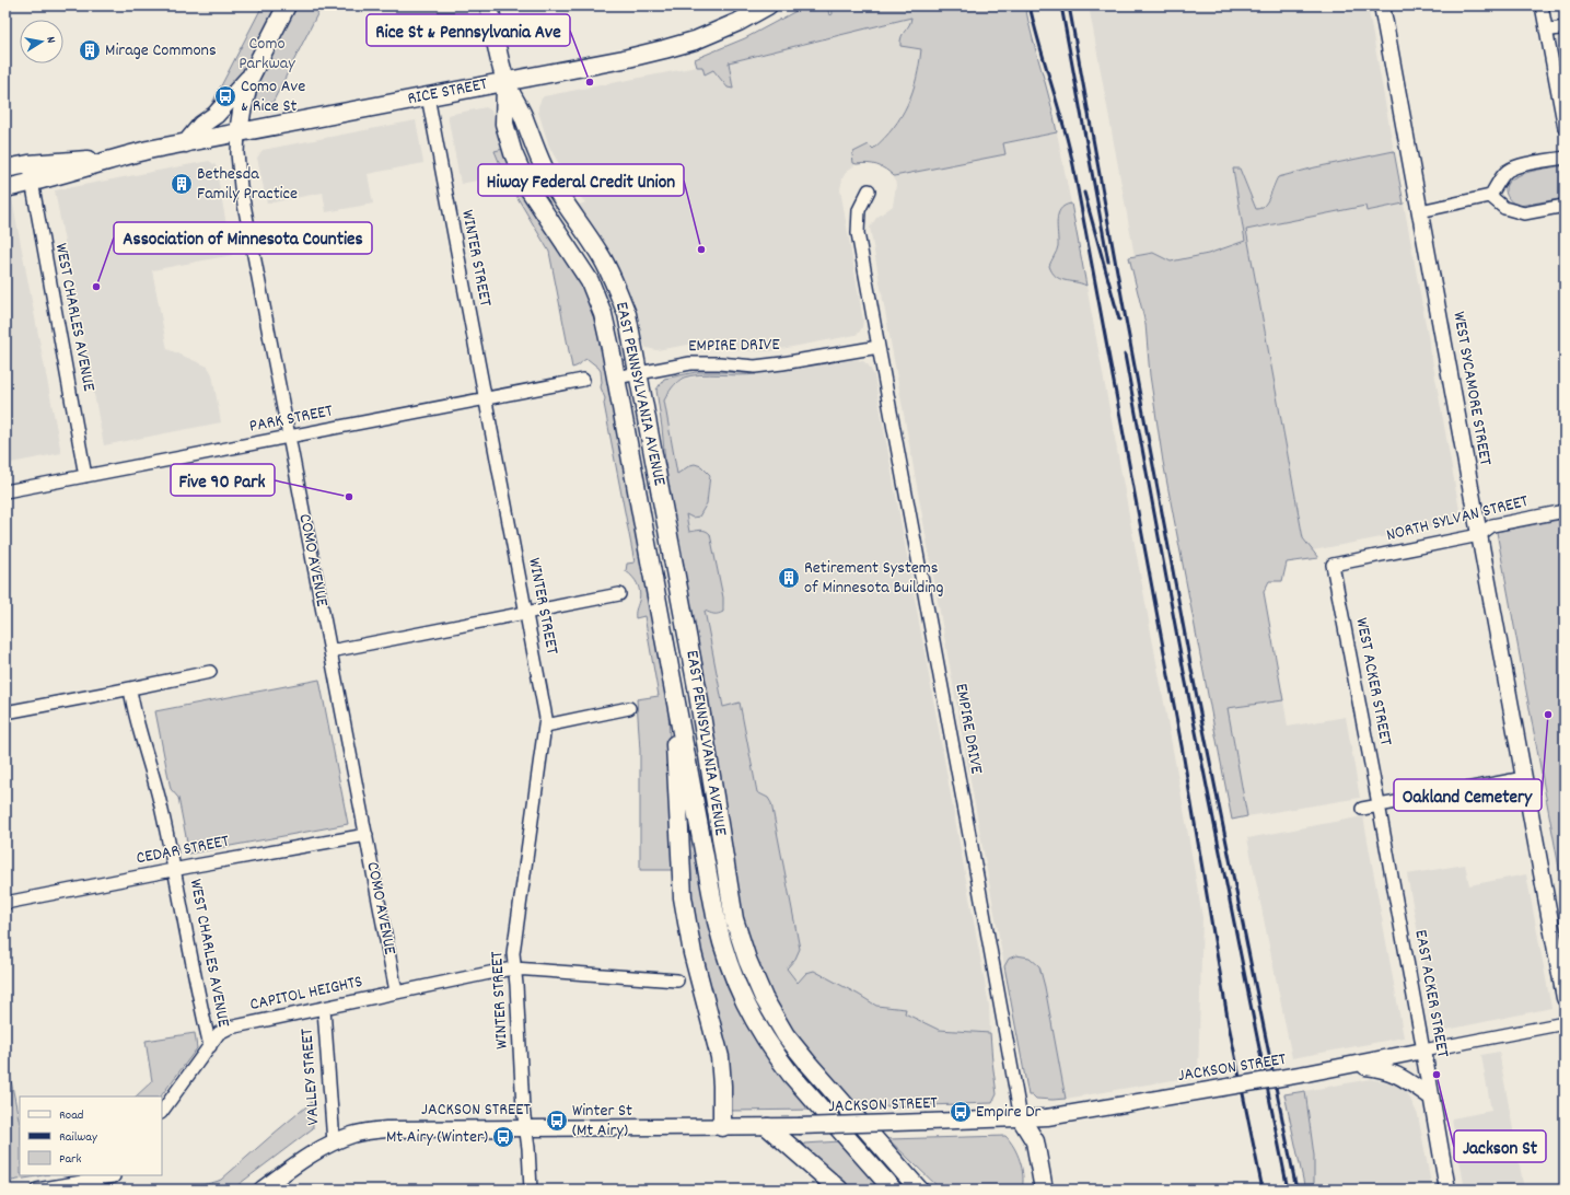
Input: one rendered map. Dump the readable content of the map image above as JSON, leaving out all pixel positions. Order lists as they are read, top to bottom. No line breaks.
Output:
{"streets":{"main road":["RICE STREET","EAST PENNSYLVANIA AVENUE","COMO AVENUE"],"street":["WINTER STREET","WEST CHARLES AVENUE","EMPIRE DRIVE","WEST SYCAMORE STREET","PARK STREET","NORTH SYLVAN STREET","WEST ACKER STREET","CEDAR STREET","CAPITOL HEIGHTS","EAST ACKER STREET","JACKSON STREET","VALLEY STREET"]},"crossings":[["RICE STREET","WINTER STREET"],["RICE STREET","WEST CHARLES AVENUE"],["RICE STREET","EAST PENNSYLVANIA AVENUE"],["RICE STREET","COMO AVENUE"],["WINTER STREET","PARK STREET"],["WINTER STREET","CAPITOL HEIGHTS"],["WINTER STREET","JACKSON STREET"],["WEST CHARLES AVENUE","PARK STREET"],["WEST CHARLES AVENUE","CEDAR STREET"],["WEST CHARLES AVENUE","CAPITOL HEIGHTS"],["EMPIRE DRIVE","EAST PENNSYLVANIA AVENUE"],["EMPIRE DRIVE","JACKSON STREET"],["WEST SYCAMORE STREET","NORTH SYLVAN STREET"],["PARK STREET","COMO AVENUE"],["NORTH SYLVAN STREET","WEST ACKER STREET"],["COMO AVENUE","CEDAR STREET"],["COMO AVENUE","CAPITOL HEIGHTS"],["WEST ACKER STREET","EAST ACKER STREET"],["CAPITOL HEIGHTS","VALLEY STREET"],["EAST ACKER STREET","JACKSON STREET"],["JACKSON STREET","VALLEY STREET"]],"parks":["Como Parkway"],"places":{"building":["Mirage Commons","Bethesda Family Practice","Retirement Systems of Minnesota Building"],"other":["Rice St & Pennsylvania Ave","Hiway Federal Credit Union","Association of Minnesota Counties","Five 90 Park","Oakland Cemetery","Jackson St"],"bus stop":["Como Ave & Rice St","Empire Dr","Winter St (Mt Airy)","Mt Airy (Winter)"]},"legend":["Road","Railway","Park"],"north":"right"}
